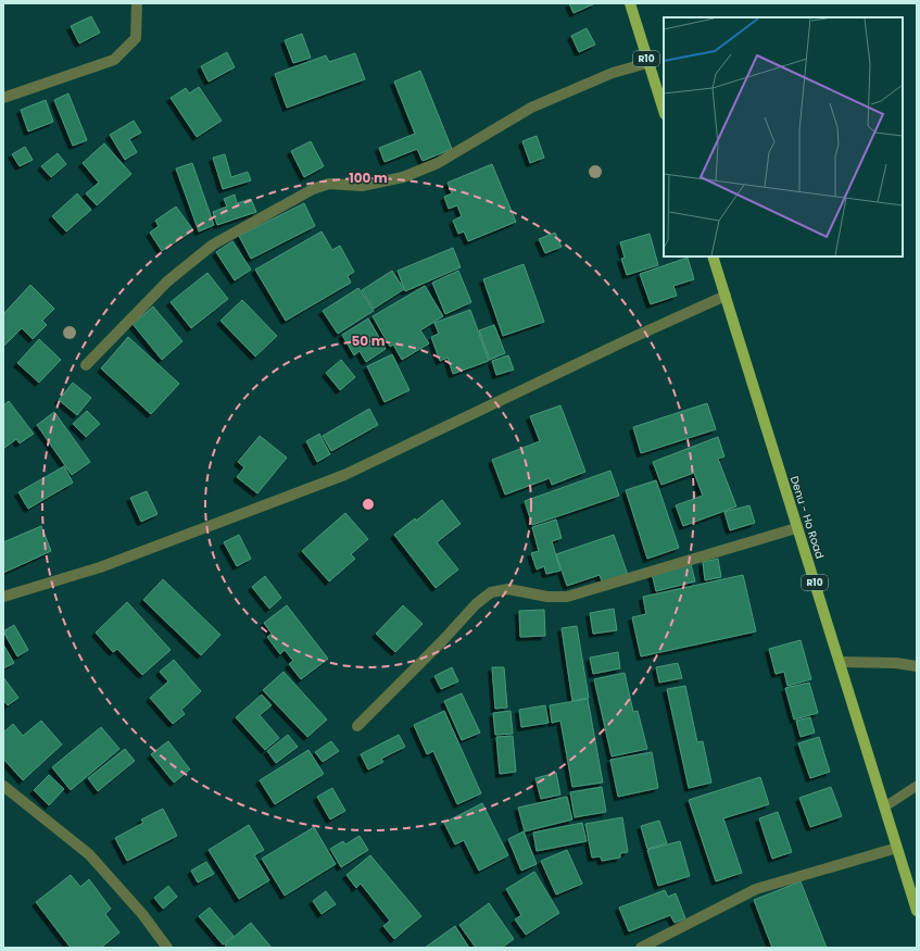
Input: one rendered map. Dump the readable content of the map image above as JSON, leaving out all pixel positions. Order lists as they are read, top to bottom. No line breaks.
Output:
{"streets":{"main road":["R10","Denu - Ho Road"]},"rings":["100 m","50 m"]}
